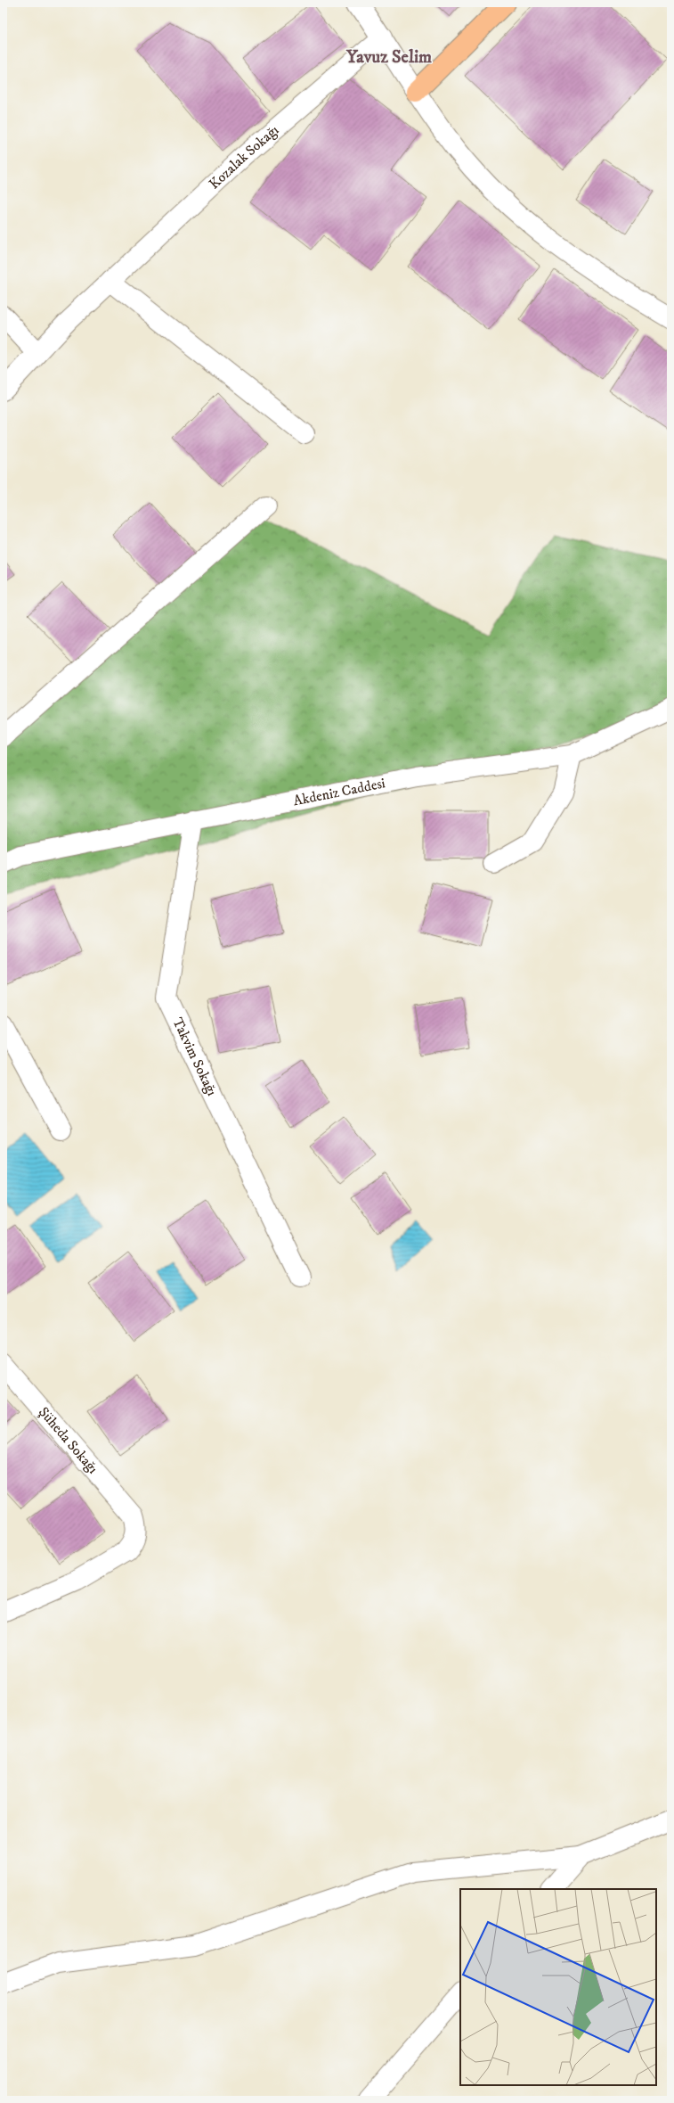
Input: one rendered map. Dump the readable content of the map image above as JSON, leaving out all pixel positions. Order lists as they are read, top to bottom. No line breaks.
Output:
{"streets":{"street":["Kozalak Sokağı","Akdeniz Caddesi","Takvim Sokağı","Şüheda Sokağı"]},"crossings":[["Akdeniz Caddesi","Takvim Sokağı"]],"districts":["Yavuz Selim"]}
